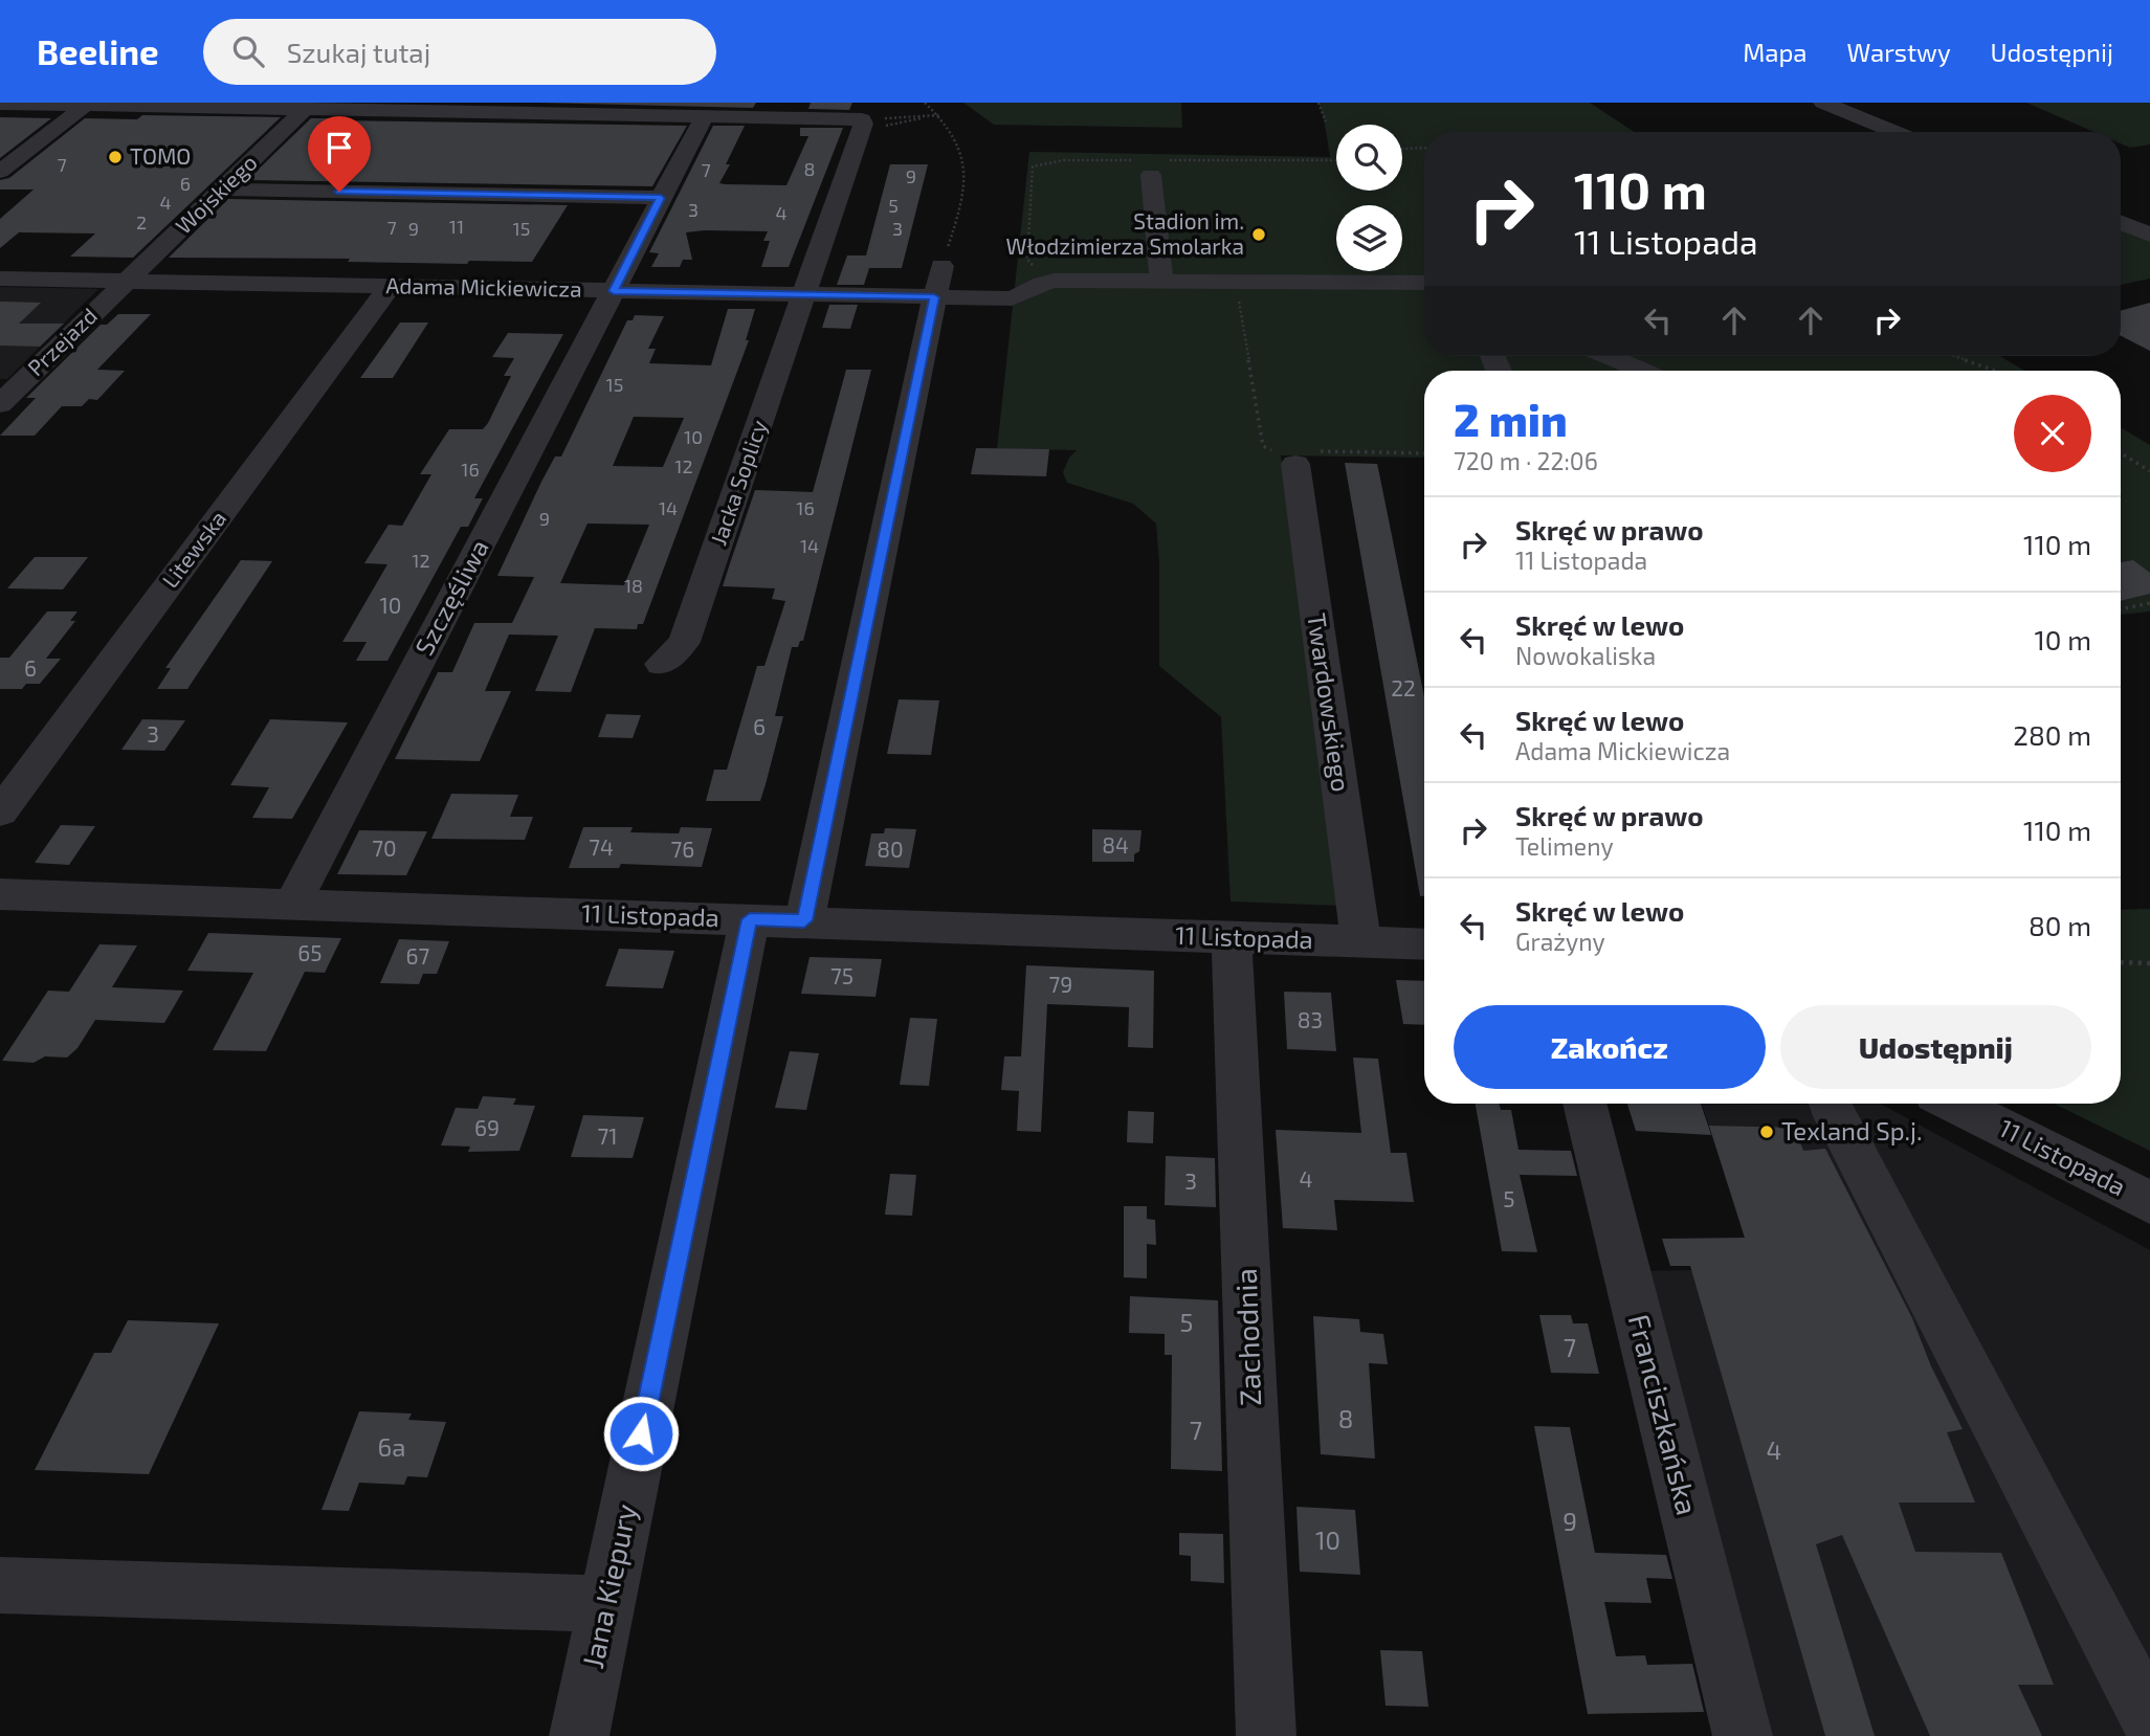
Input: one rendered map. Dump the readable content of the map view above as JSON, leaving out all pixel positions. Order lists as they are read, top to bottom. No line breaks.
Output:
{"streets":{"street":["Wojskiego","Adama Mickiewicza","Przejazd","Jacka Soplicy","Litewska","Szczęśliwa","Twardowskiego","11 Listopada","Zachodnia","Franciszkańska","Jana Kiepury"]},"crossings":[["Wojskiego","Adama Mickiewicza"],["Wojskiego","Przejazd"],["Adama Mickiewicza","Przejazd"],["Adama Mickiewicza","Jacka Soplicy"],["Adama Mickiewicza","Litewska"],["Adama Mickiewicza","Szczęśliwa"],["Szczęśliwa","11 Listopada"],["Twardowskiego","11 Listopada"],["11 Listopada","Zachodnia"],["11 Listopada","Jana Kiepury"]],"places":["TOMO","Stadion im. Włodzimierza Smolarka","Texland Sp.j."],"house_numbers":["7","8","7","9","6","4","5","3","4","2","11","7","9","15","3","15","10","12","16","14","16","9","14","12","18","10","6","22","6","3","84","74","70","76","80","65","67","75","79","83","69","71","4","3","5","5","7","8","7","6a","4","9","10"],"page":{"header":"Beeline","search":"Szukaj tutaj","nav":["Mapa","Warstwy","Udostępnij"],"turn":["110 m","11 Listopada"],"heading":["2 min","720 m · 22:06"],"list":[{"name":"Skręć w prawo","note":"11 Listopada","value":"110 m"},{"name":"Skręć w lewo","note":"Nowokaliska","value":"10 m"},{"name":"Skręć w lewo","note":"Adama Mickiewicza","value":"280 m"},{"name":"Skręć w prawo","note":"Telimeny","value":"110 m"},{"name":"Skręć w lewo","note":"Grażyny","value":"80 m"}],"buttons":["Zakończ","Udostępnij"]}}
